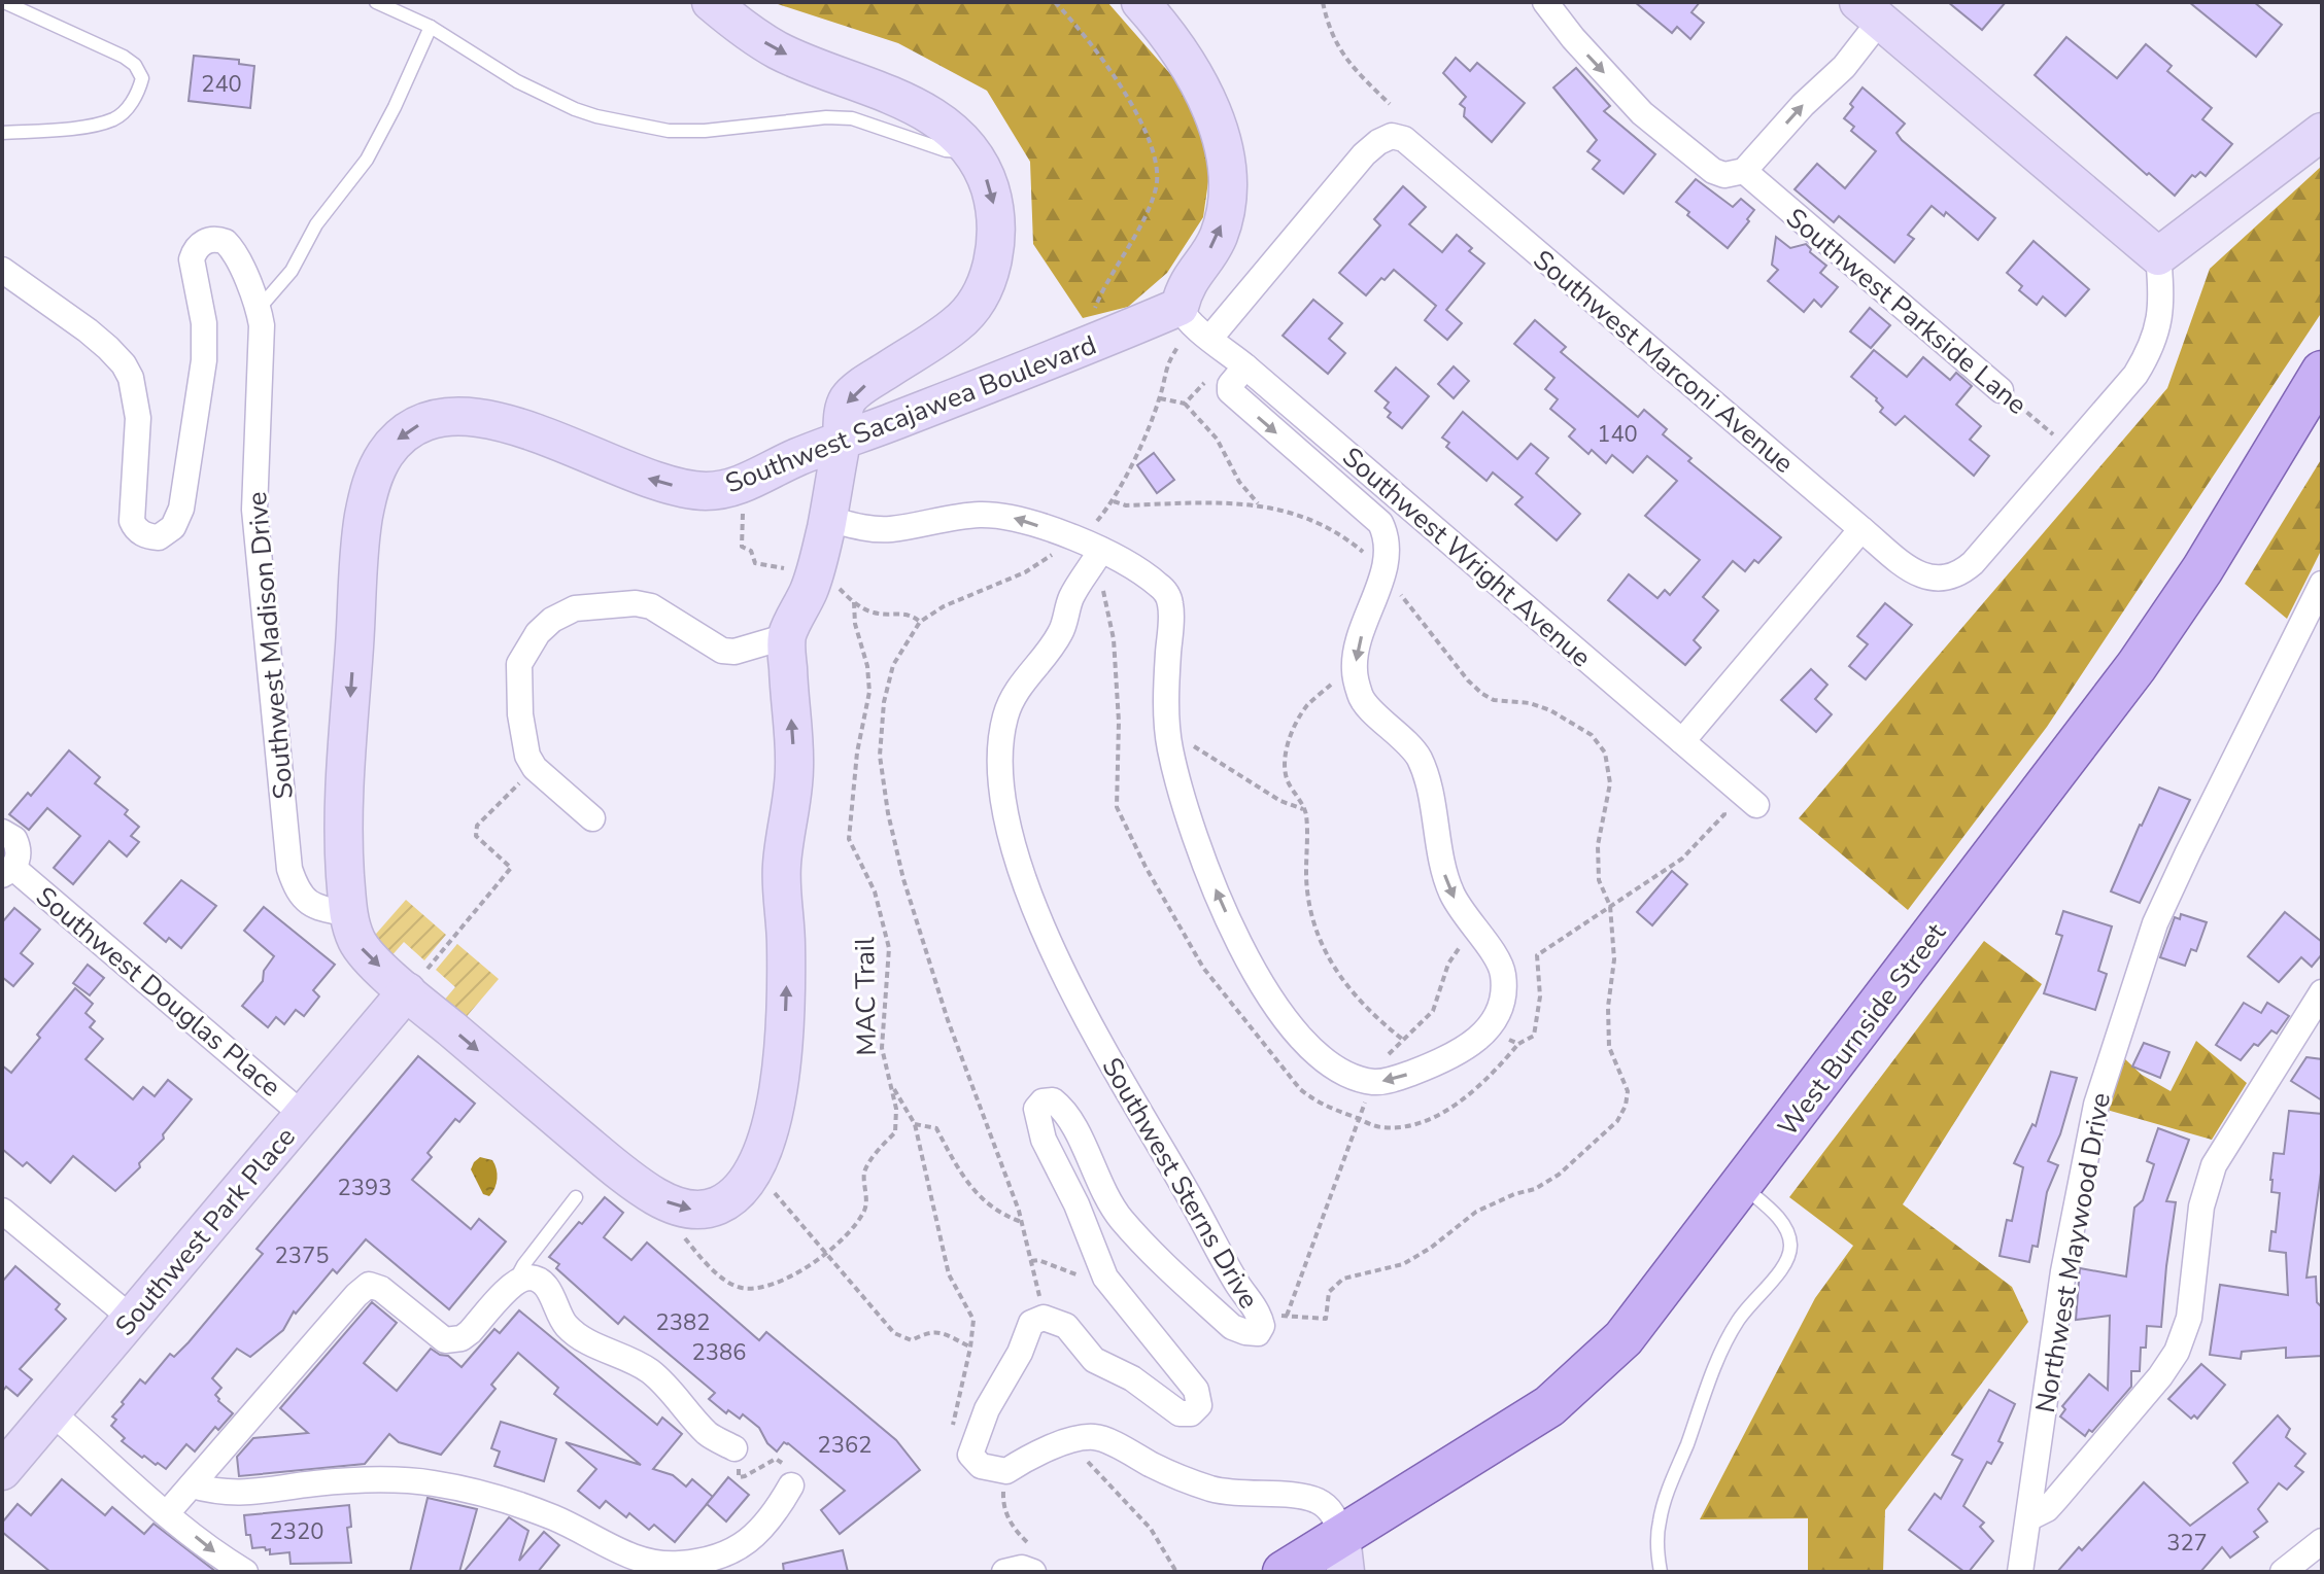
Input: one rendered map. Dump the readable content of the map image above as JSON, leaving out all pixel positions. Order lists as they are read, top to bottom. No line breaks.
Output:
{"streets":{"main road":["West Burnside Street"],"street":["Southwest Parkside Lane","Southwest Marconi Avenue","Southwest Sacajawea Boulevard","Southwest Wright Avenue","Southwest Madison Drive","Southwest Douglas Place","Southwest Sterns Drive","Southwest Park Place","Northwest Maywood Drive"],"path":["MAC Trail"]},"crossings":[["Southwest Parkside Lane","Southwest Marconi Avenue"],["Southwest Marconi Avenue","Southwest Wright Avenue"],["Southwest Sacajawea Boulevard","Southwest Wright Avenue"],["Southwest Sacajawea Boulevard","Southwest Madison Drive"],["Southwest Sacajawea Boulevard","MAC Trail"],["Southwest Sacajawea Boulevard","Southwest Park Place"],["Southwest Douglas Place","Southwest Park Place"]],"house_numbers":["240","140","2393","2375","2382","2386","2362","2320","327"]}
